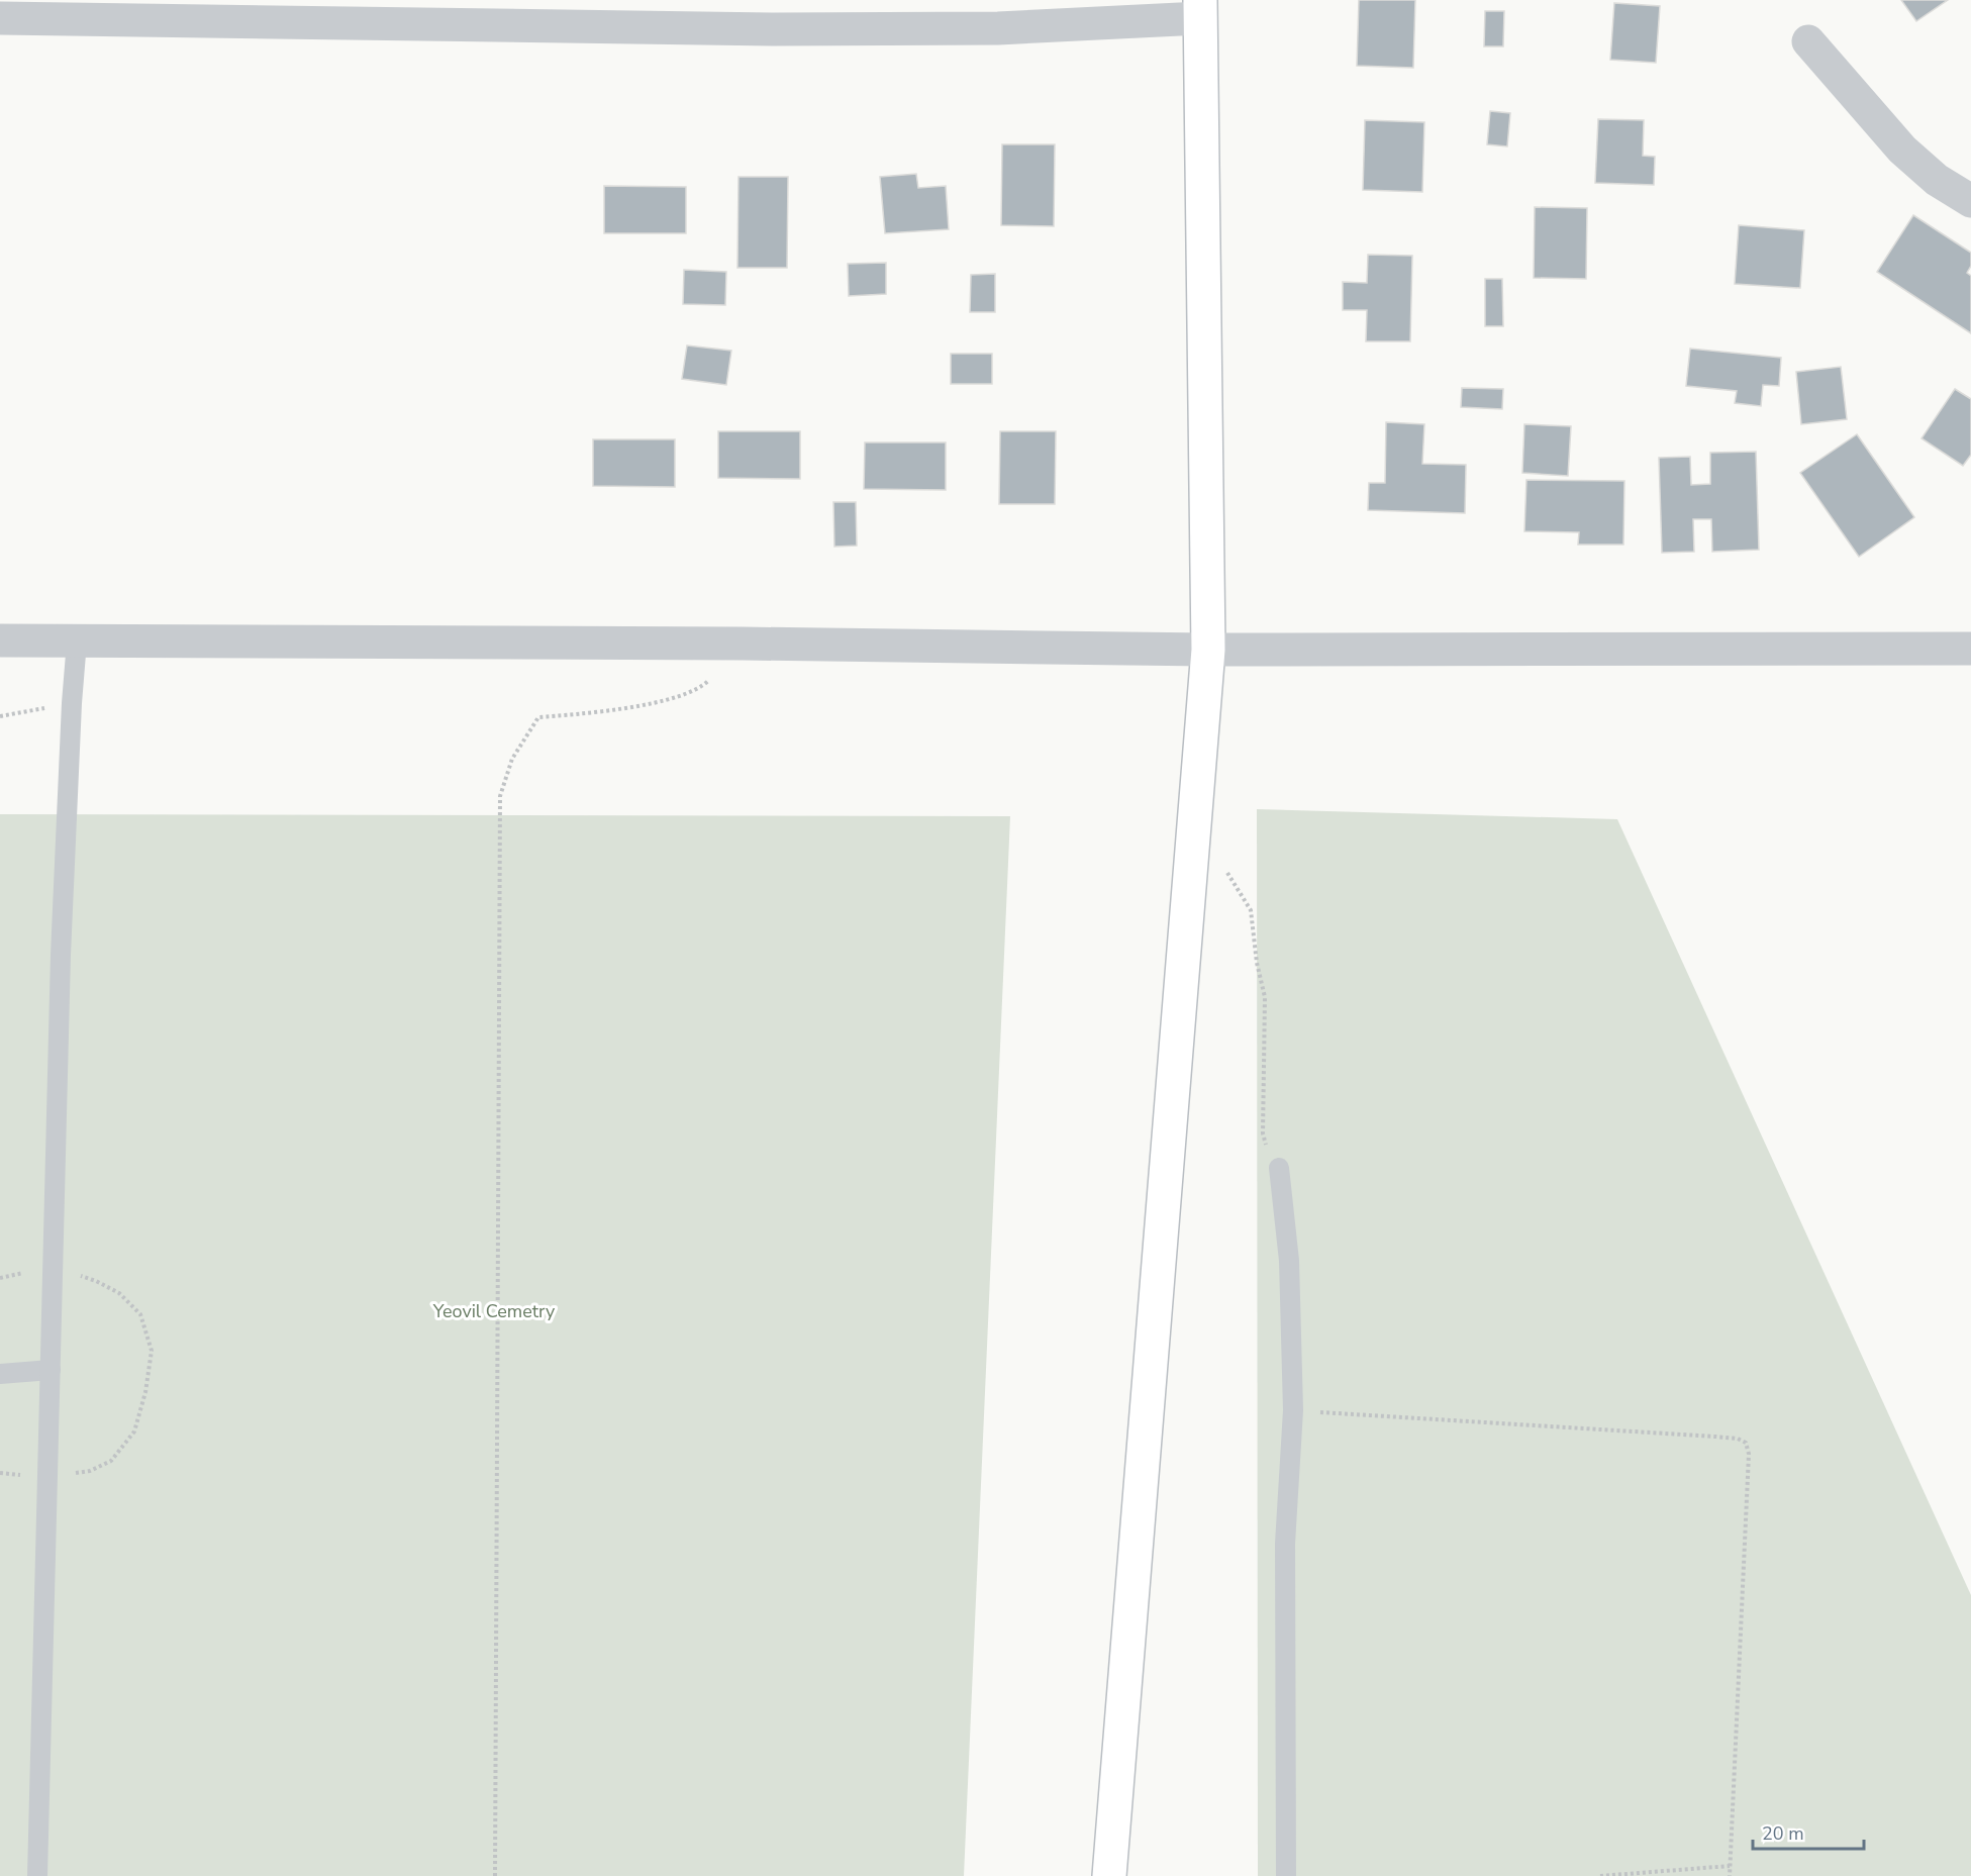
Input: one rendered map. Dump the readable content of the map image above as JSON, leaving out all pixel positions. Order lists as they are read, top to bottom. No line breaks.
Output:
{"parks":["Yeovil Cemetry"],"scale_bar":"20 m"}
